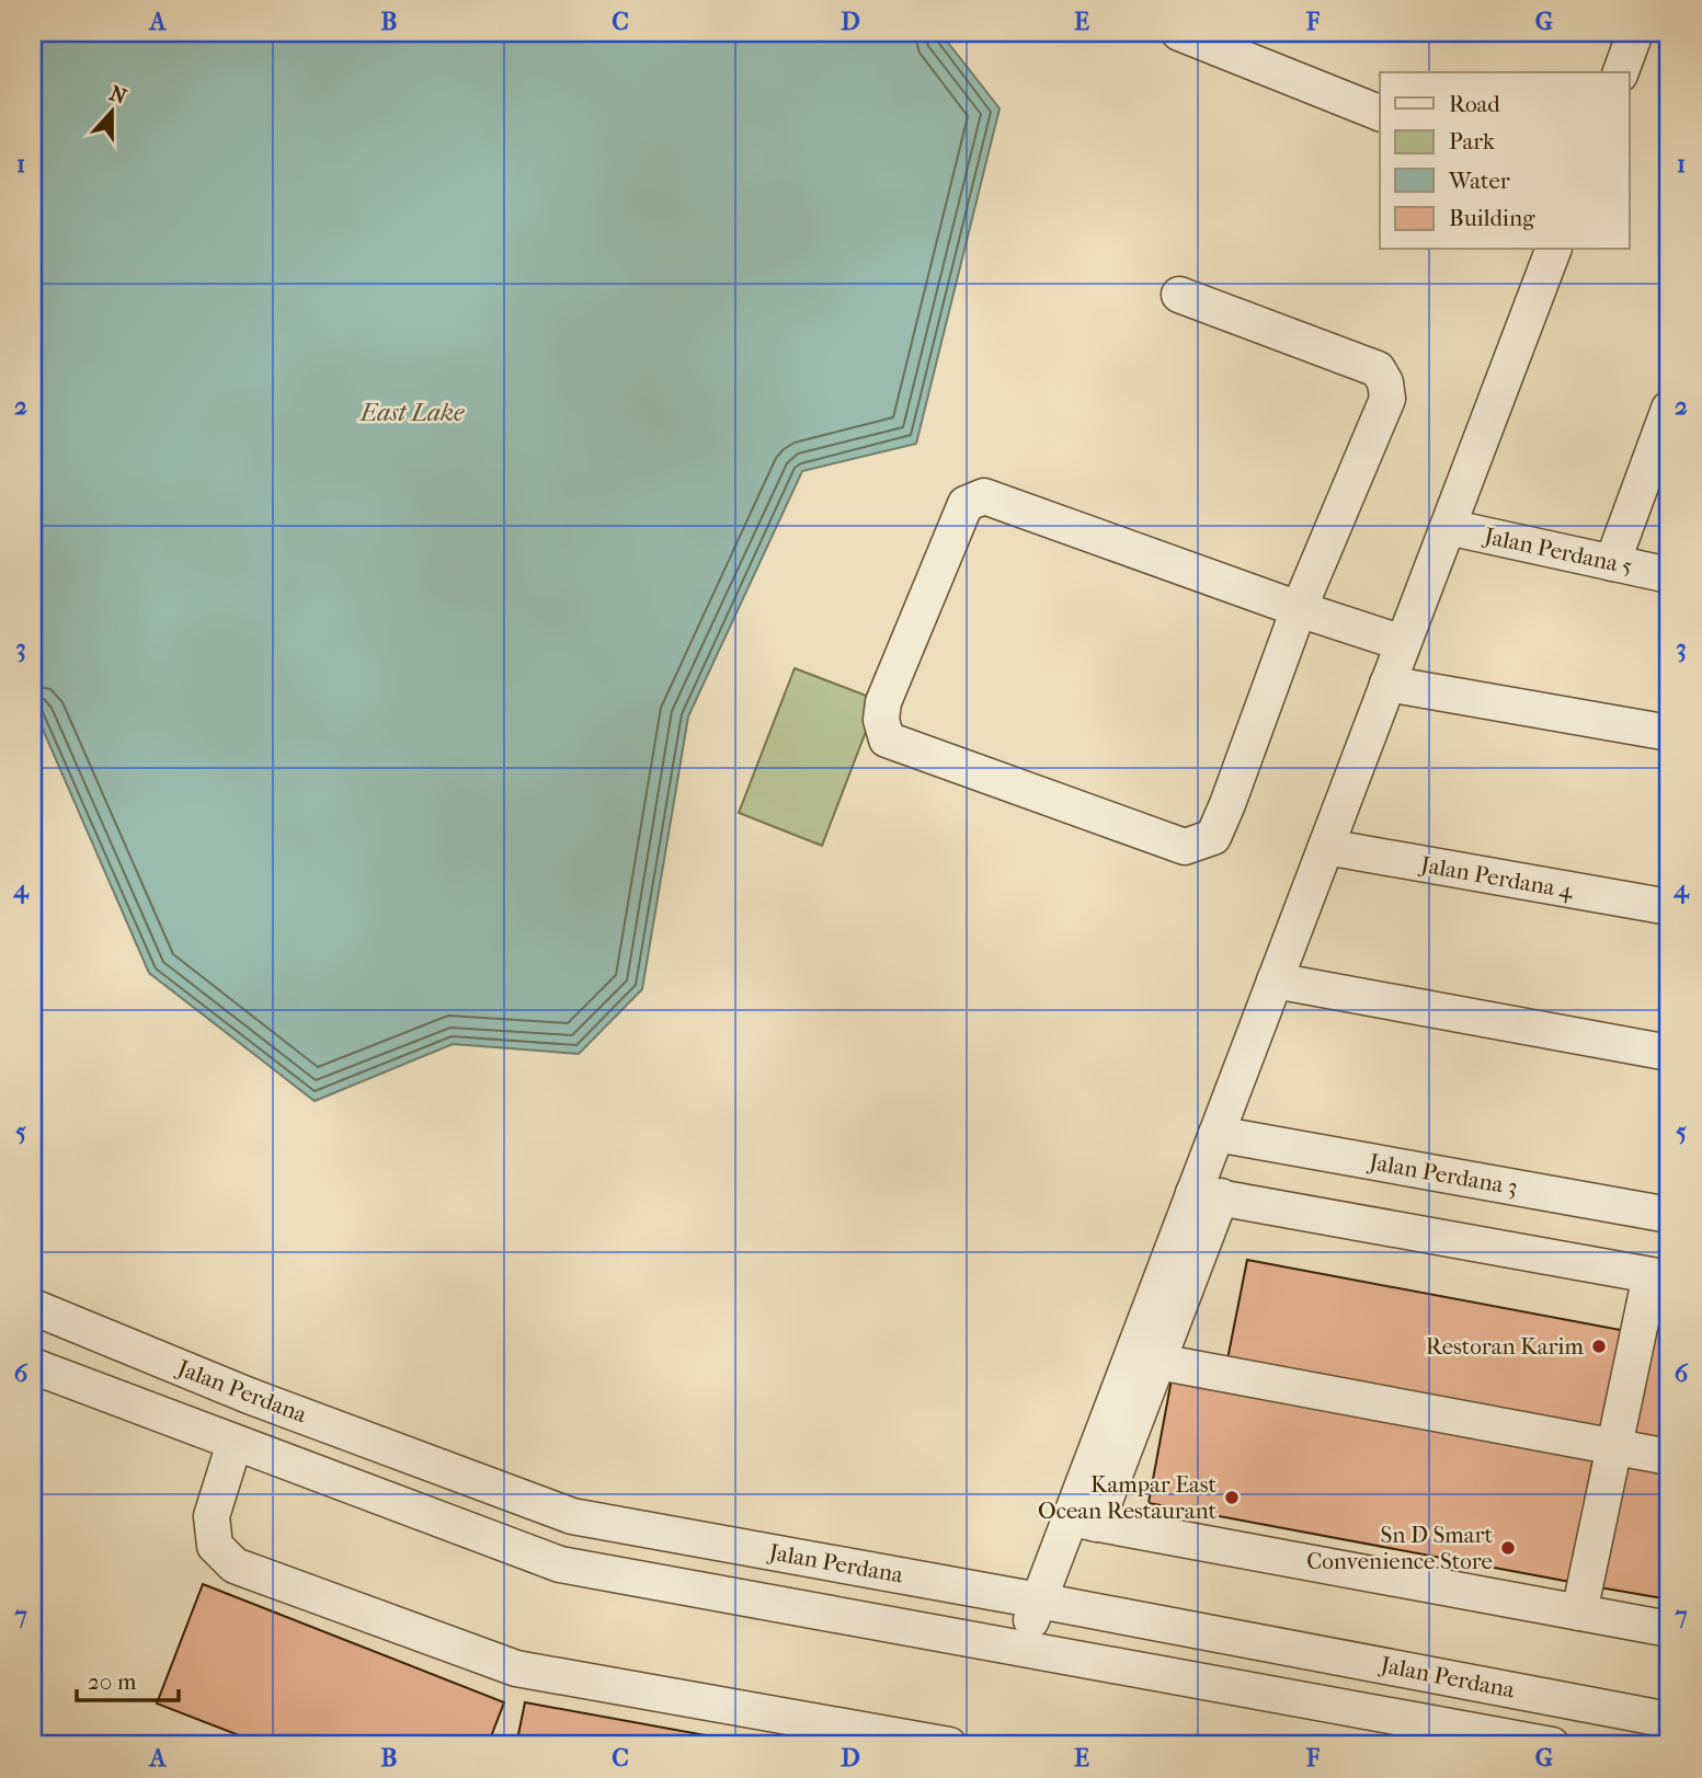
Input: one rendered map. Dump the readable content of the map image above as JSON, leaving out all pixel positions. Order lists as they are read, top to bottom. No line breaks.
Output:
{"streets":{"street":["Jalan Perdana 5","Jalan Perdana 4","Jalan Perdana 3","Jalan Perdana"]},"water":["East Lake"],"places":["Restoran Karim","Kampar East Ocean Restaurant","Sn D Smart Convenience Store"],"legend":["Road","Park","Water","Building"],"scale_bar":"20 m","north":"top","grid":{"columns":["A","B","C","D","E","F","G"],"rows":["1","2","3","4","5","6","7"]}}
